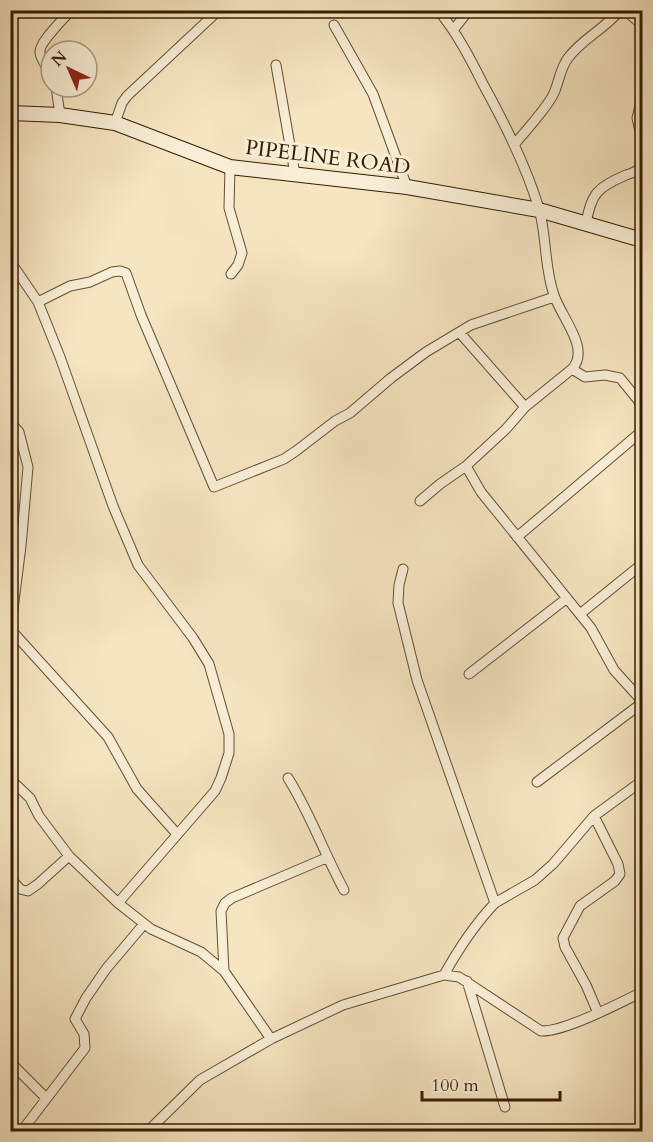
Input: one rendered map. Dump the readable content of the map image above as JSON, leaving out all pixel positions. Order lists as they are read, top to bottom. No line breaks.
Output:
{"streets":{"street":["PIPELINE ROAD"]},"scale_bar":"100 m","north":"top left"}
